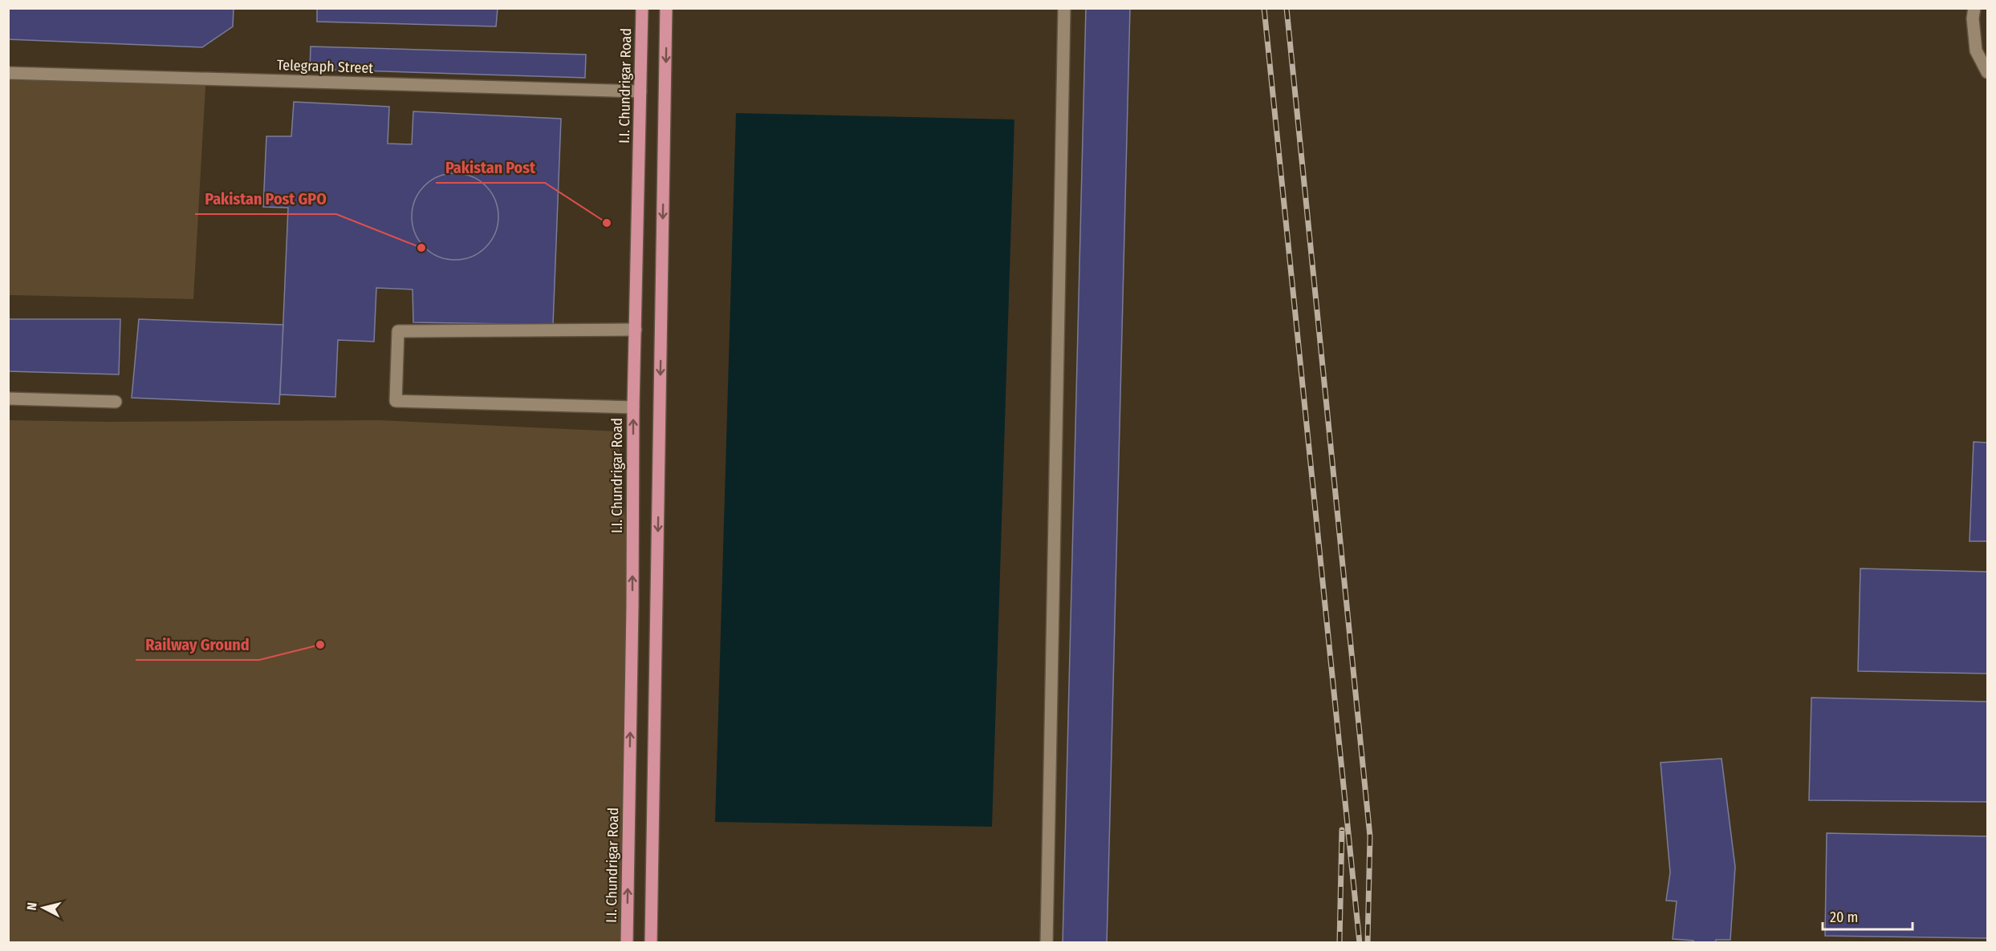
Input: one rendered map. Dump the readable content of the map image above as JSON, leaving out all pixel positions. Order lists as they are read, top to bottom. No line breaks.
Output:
{"streets":{"main road":["I.I. Chundrigar Road"],"street":["Telegraph Street"]},"crossings":[["Telegraph Street","I.I. Chundrigar Road"]],"places":["Pakistan Post","Pakistan Post GPO","Railway Ground"],"scale_bar":"20 m","north":"left"}
